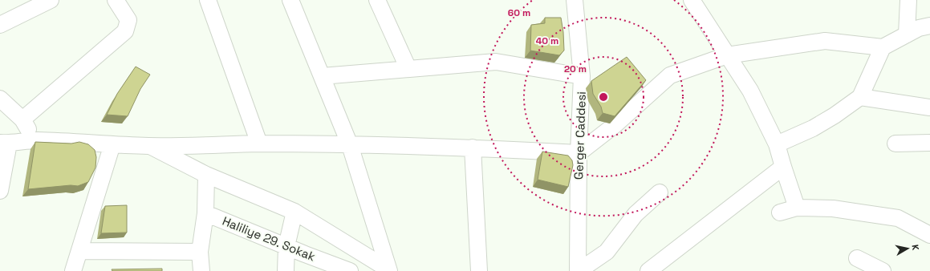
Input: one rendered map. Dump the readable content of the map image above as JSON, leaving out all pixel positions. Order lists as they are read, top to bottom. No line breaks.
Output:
{"streets":{"street":["Gerger Caddesi","Haliliye 29. Sokak"]},"north":"right","rings":["60 m","40 m","20 m"]}
